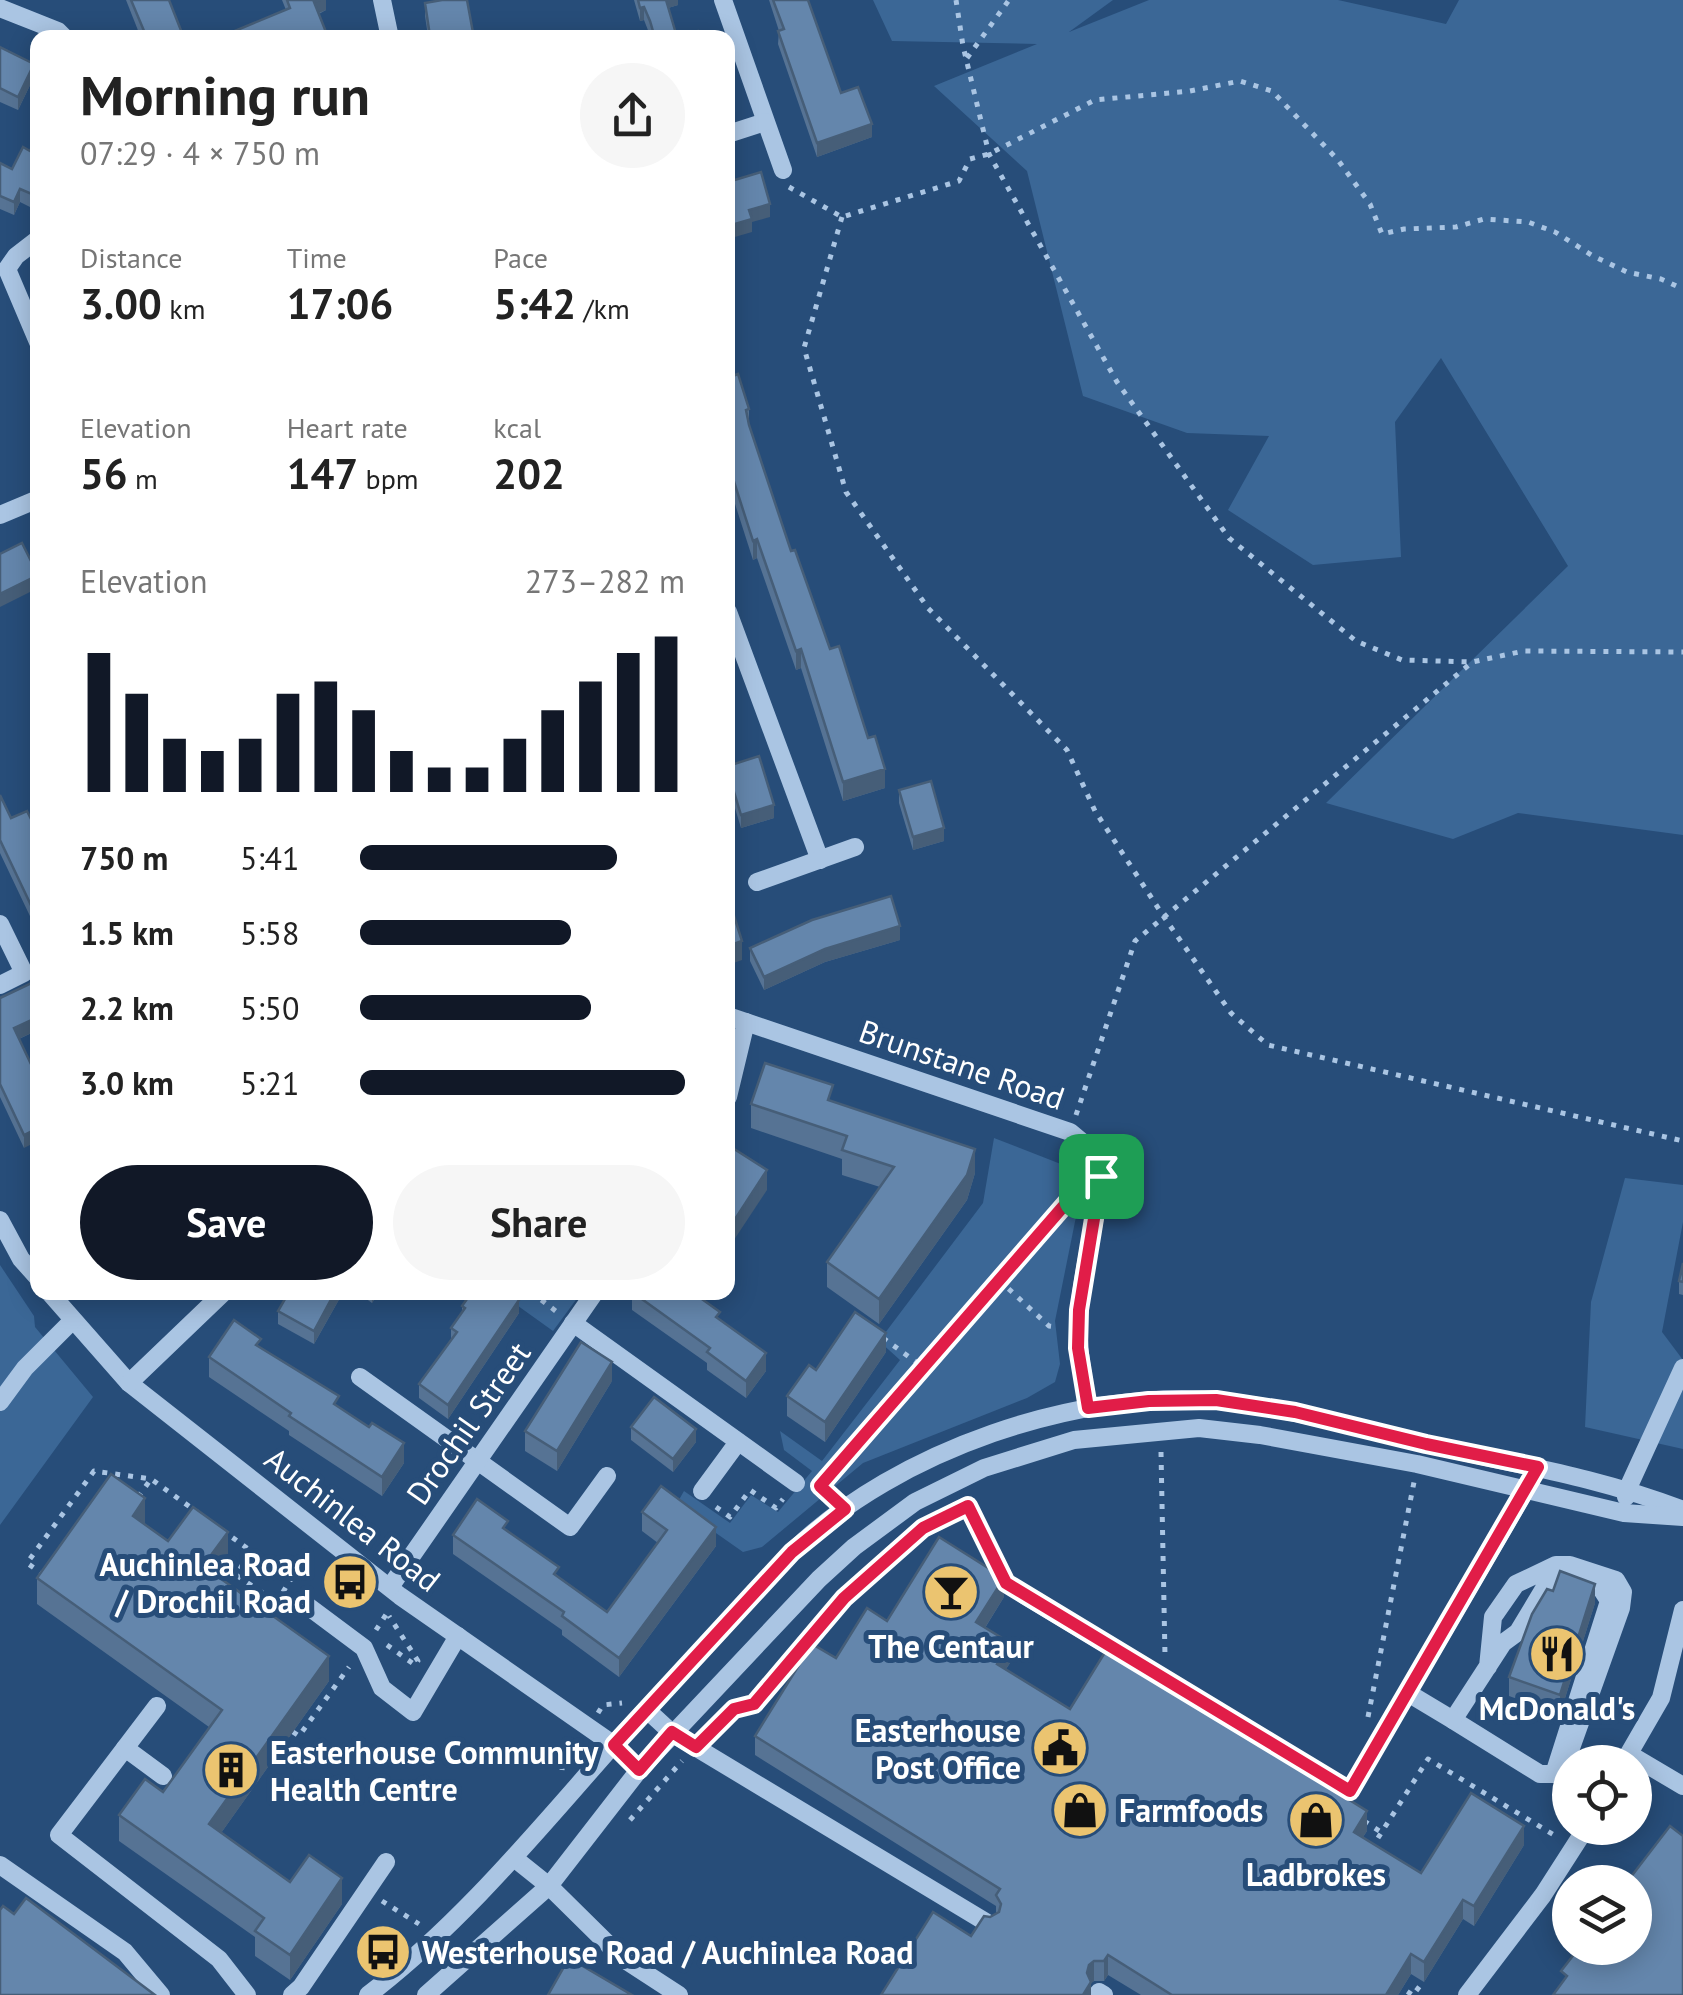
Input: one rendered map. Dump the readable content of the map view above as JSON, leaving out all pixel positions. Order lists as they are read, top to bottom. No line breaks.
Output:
{"streets":{"street":["Brunstane Road","Drochil Street","Auchinlea Road"]},"crossings":[["Drochil Street","Auchinlea Road"]],"places":{"bus stop":["Auchinlea Road / Drochil Road","Westerhouse Road / Auchinlea Road"],"bar":["The Centaur"],"restaurant":["McDonald's"],"public building":["Easterhouse Post Office"],"building":["Easterhouse Community Health Centre"],"shop":["Farmfoods","Ladbrokes"]},"page":{"heading":["Morning run","07:29 · 4 × 750 m"],"stats":[["Distance","3.00 km"],["Time","17:06"],["Pace","5:42 /km"],["Elevation","56 m"],["Heart rate","147 bpm"],["kcal","202"]],"chart":["Elevation","273–282 m"],"list":[{"name":"750 m","note":"5:41"},{"name":"1.5 km","note":"5:58"},{"name":"2.2 km","note":"5:50"},{"name":"3.0 km","note":"5:21"}],"buttons":["Save","Share"]}}
